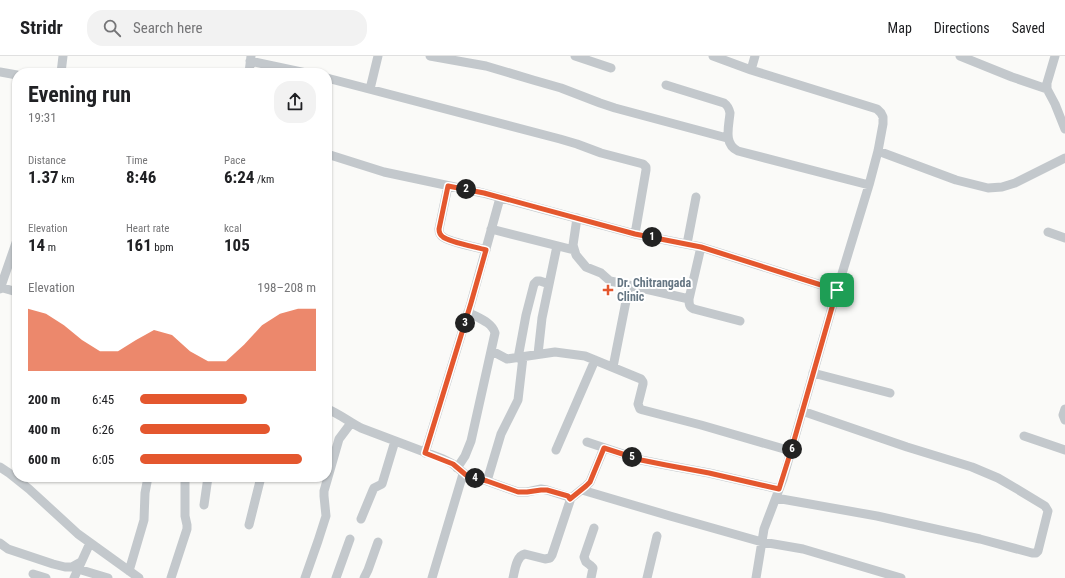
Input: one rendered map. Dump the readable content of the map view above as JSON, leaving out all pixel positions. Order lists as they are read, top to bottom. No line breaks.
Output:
{"places":{"health":["Dr. Chitrangada Clinic"]},"page":{"header":"Stridr","search":"Search here","nav":["Map","Directions","Saved"],"heading":["Evening run","19:31"],"stats":[["Distance","1.37 km"],["Time","8:46"],["Pace","6:24 /km"],["Elevation","14 m"],["Heart rate","161 bpm"],["kcal","105"]],"pins":["2","1","3","6","5","4"],"chart":["Elevation","198–208 m"],"list":[{"name":"200 m","note":"6:45"},{"name":"400 m","note":"6:26"},{"name":"600 m","note":"6:05"}]}}
